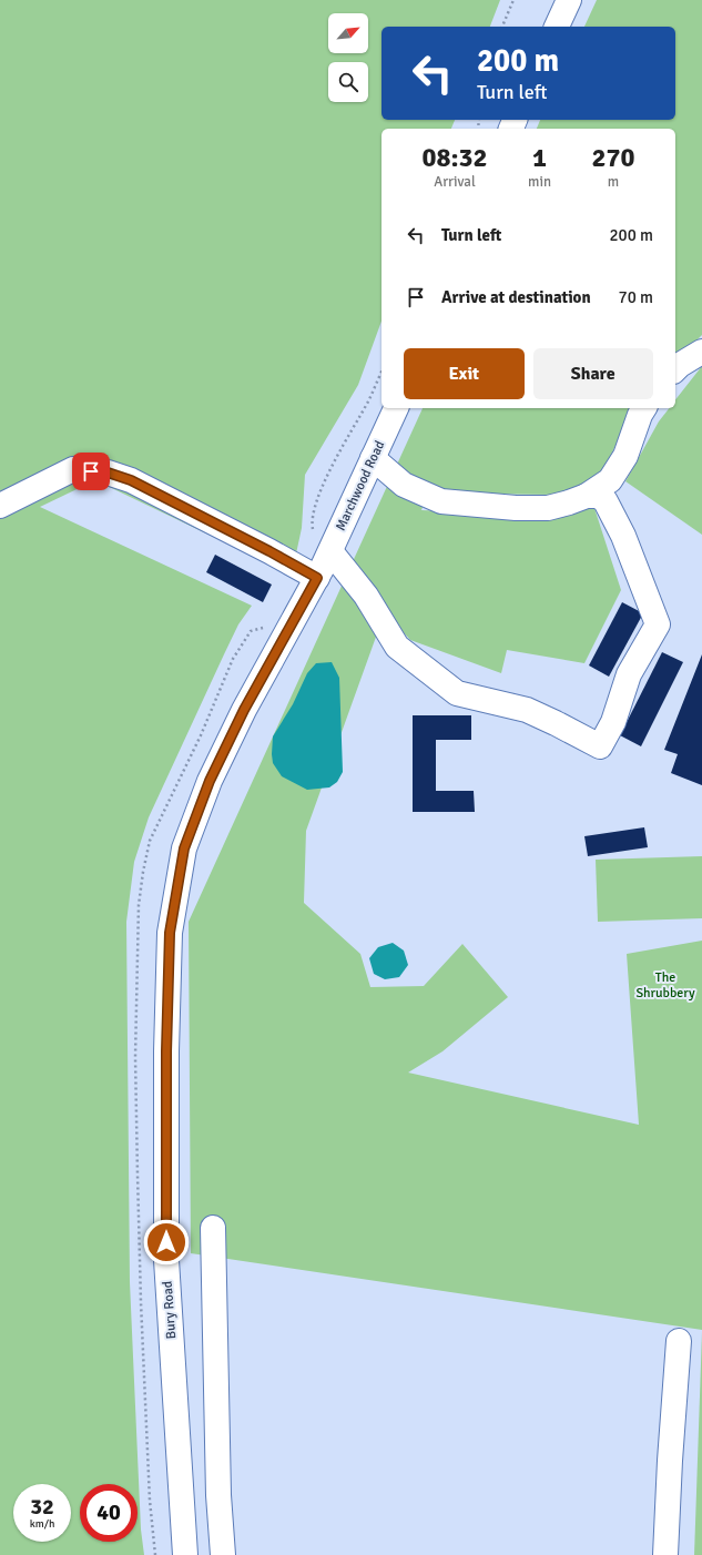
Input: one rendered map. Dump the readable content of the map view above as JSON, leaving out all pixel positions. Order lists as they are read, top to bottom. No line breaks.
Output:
{"streets":{"street":["Marchwood Road","Bury Road"]},"crossings":[["Marchwood Road","Bury Road"]],"parks":["The Shrubbery"],"north":"top right","page":{"turn":["200 m","Turn left"],"eta":["08:32","Arrival","1","min","270","m"],"list":[{"name":"Turn left","value":"200 m"},{"name":"Arrive at destination","value":"70 m"}],"buttons":["Exit","Share"],"speed":"32 km/h","limit":"40"}}
